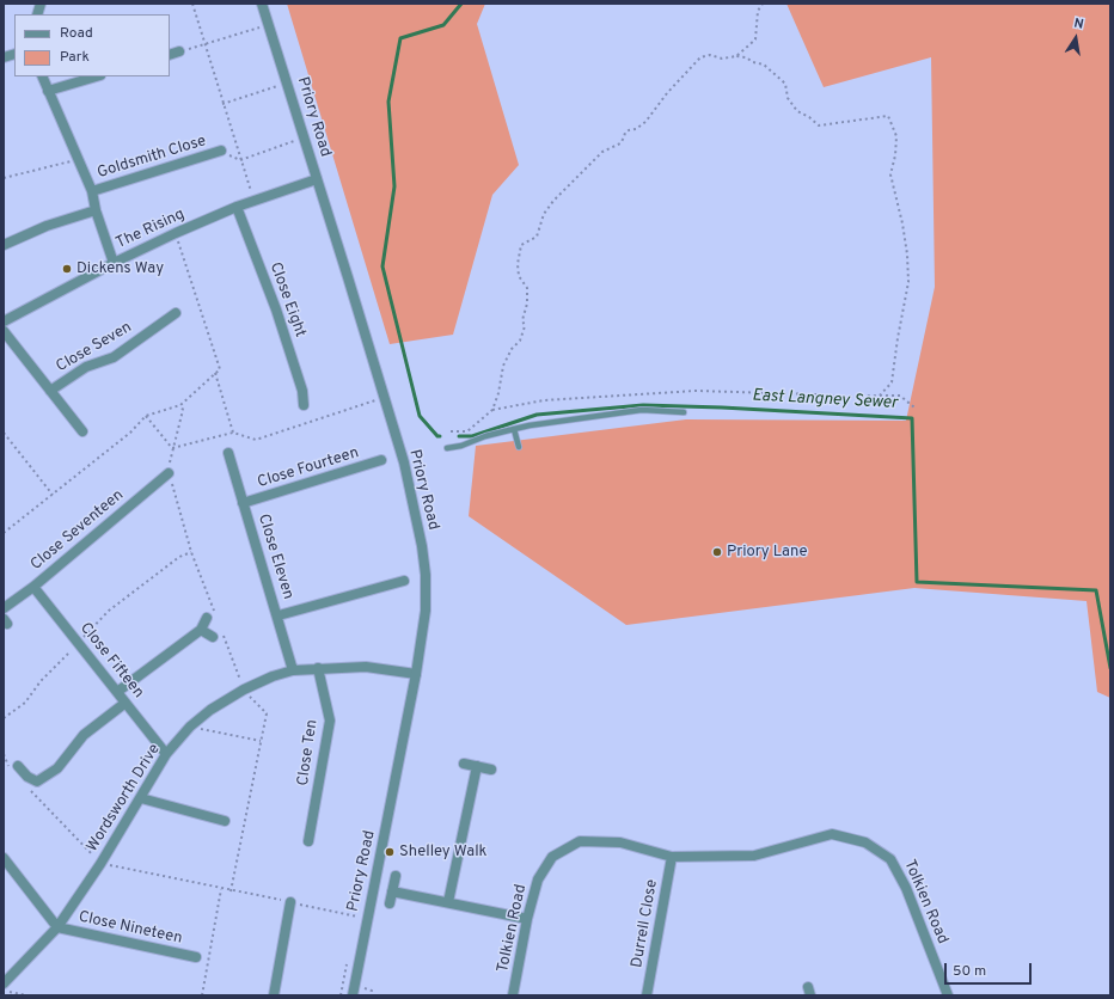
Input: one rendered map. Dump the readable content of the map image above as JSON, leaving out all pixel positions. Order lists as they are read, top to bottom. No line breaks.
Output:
{"streets":{"street":["Priory Road","Goldsmith Close","The Rising","Close Eight","Close Seven","Close Fourteen","Close Seventeen","Close Eleven","Close Fifteen","Close Ten","Wordsworth Drive","Tolkien Road","Durrell Close","Close Nineteen"]},"crossings":[["Priory Road","The Rising"],["Priory Road","Wordsworth Drive"],["The Rising","Close Eight"],["Close Fourteen","Close Eleven"],["Close Seventeen","Close Fifteen"],["Close Eleven","Wordsworth Drive"],["Close Fifteen","Wordsworth Drive"],["Close Ten","Wordsworth Drive"],["Wordsworth Drive","Close Nineteen"],["Tolkien Road","Durrell Close"]],"water":["East Langney Sewer"],"places":["Dickens Way","Priory Lane","Shelley Walk"],"legend":["Road","Park"],"scale_bar":"50 m","north":"top"}
